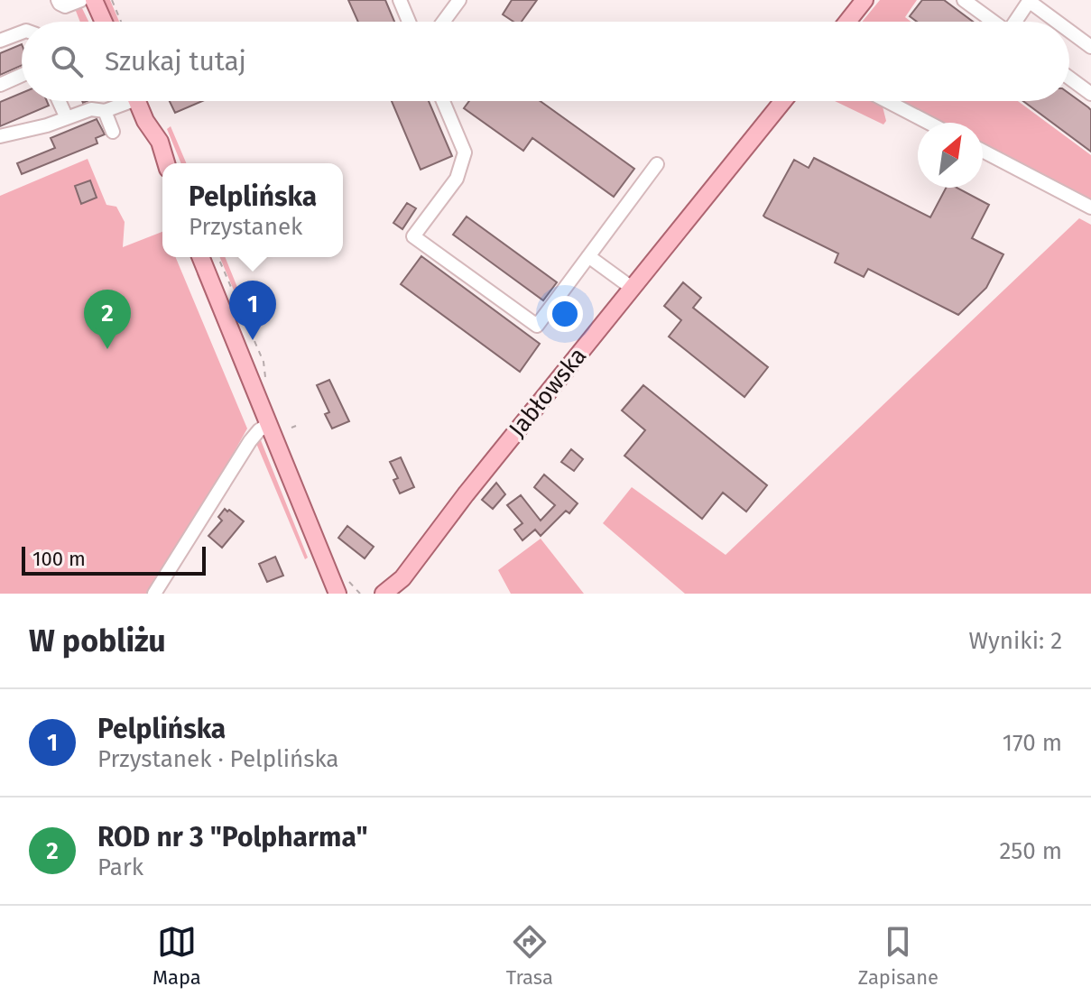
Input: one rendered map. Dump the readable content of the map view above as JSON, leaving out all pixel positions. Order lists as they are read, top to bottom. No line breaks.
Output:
{"streets":{"main road":["Jabłowska"]},"scale_bar":"100 m","north":"top right","page":{"search":"Szukaj tutaj","popup":["Pelplińska","Przystanek"],"pins":["1","2"],"scale":"100 m","heading":["W pobliżu","Wyniki: 2"],"list":[{"mark":"1","name":"Pelplińska","note":"Przystanek · Pelplińska","value":"170 m"},{"mark":"2","name":"ROD nr 3 \"Polpharma\"","note":"Park","value":"250 m"}],"nav":["Mapa","Trasa","Zapisane"]}}
